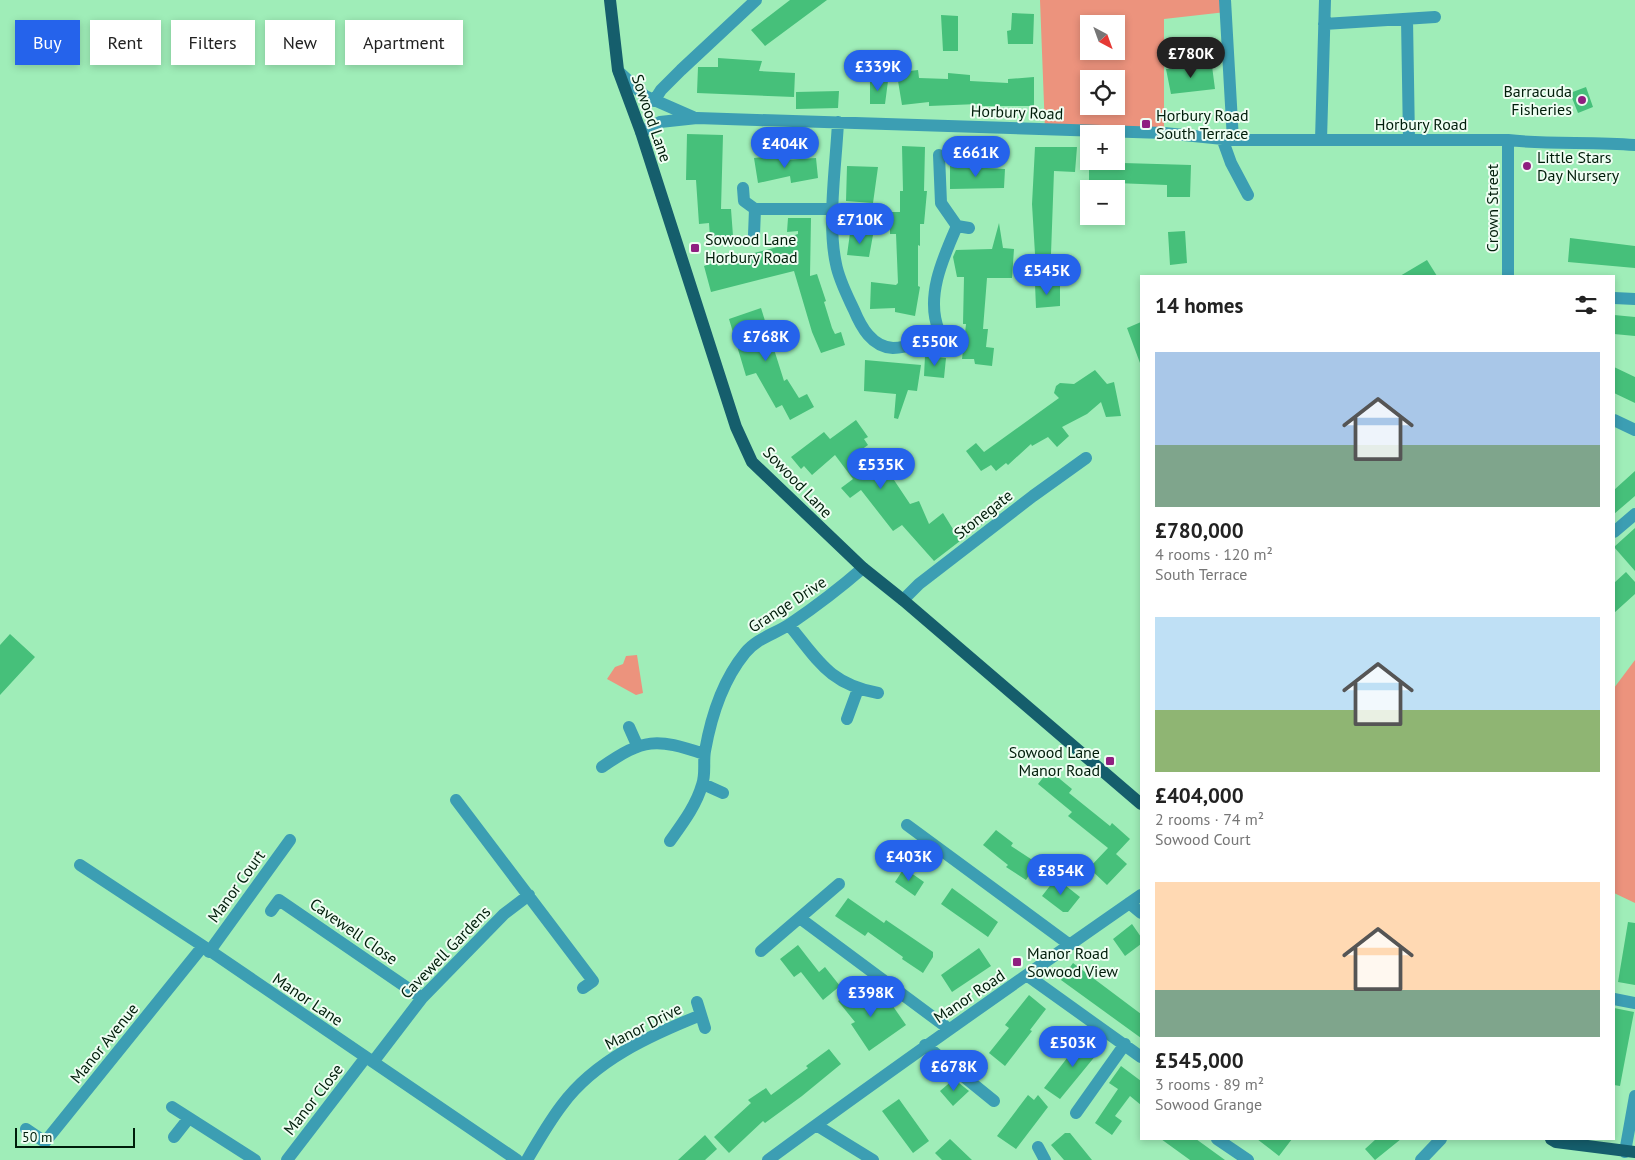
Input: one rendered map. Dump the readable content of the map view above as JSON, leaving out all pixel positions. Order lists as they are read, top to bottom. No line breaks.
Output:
{"streets":{"main road":["Sowood Lane"],"street":["Horbury Road","Crown Street","Stonegate","Grange Drive","Manor Court","Cavewell Close","Cavewell Gardens","Manor Road","Manor Lane","Manor Drive","Manor Avenue","Manor Close"]},"crossings":[["Horbury Road","Sowood Lane"],["Horbury Road","Crown Street"],["Sowood Lane","Stonegate"],["Sowood Lane","Grange Drive"],["Manor Court","Manor Lane"],["Manor Court","Manor Avenue"],["Cavewell Close","Cavewell Gardens"],["Cavewell Gardens","Manor Lane"],["Cavewell Gardens","Manor Close"],["Manor Lane","Manor Avenue"],["Manor Lane","Manor Close"]],"places":{"other":["Barracuda Fisheries","Little Stars Day Nursery"],"transit":["Horbury Road South Terrace","Sowood Lane Horbury Road","Sowood Lane Manor Road","Manor Road Sowood View"]},"scale_bar":"50 m","north":"bottom right","page":{"map_buttons":["+","−"],"chip":["Buy","Rent","Filters","New","Apartment"],"price":["£780K","£339K","£404K","£661K","£710K","£545K","£768K","£550K","£535K","£403K","£854K","£398K","£503K","£678K"],"heading":"14 homes","list":[{"name":"£780,000","note":"4 rooms · 120 m² · South Terrace"},{"name":"£404,000","note":"2 rooms · 74 m² · Sowood Court"},{"name":"£545,000","note":"3 rooms · 89 m² · Sowood Grange"}],"scale":"50 m"}}
